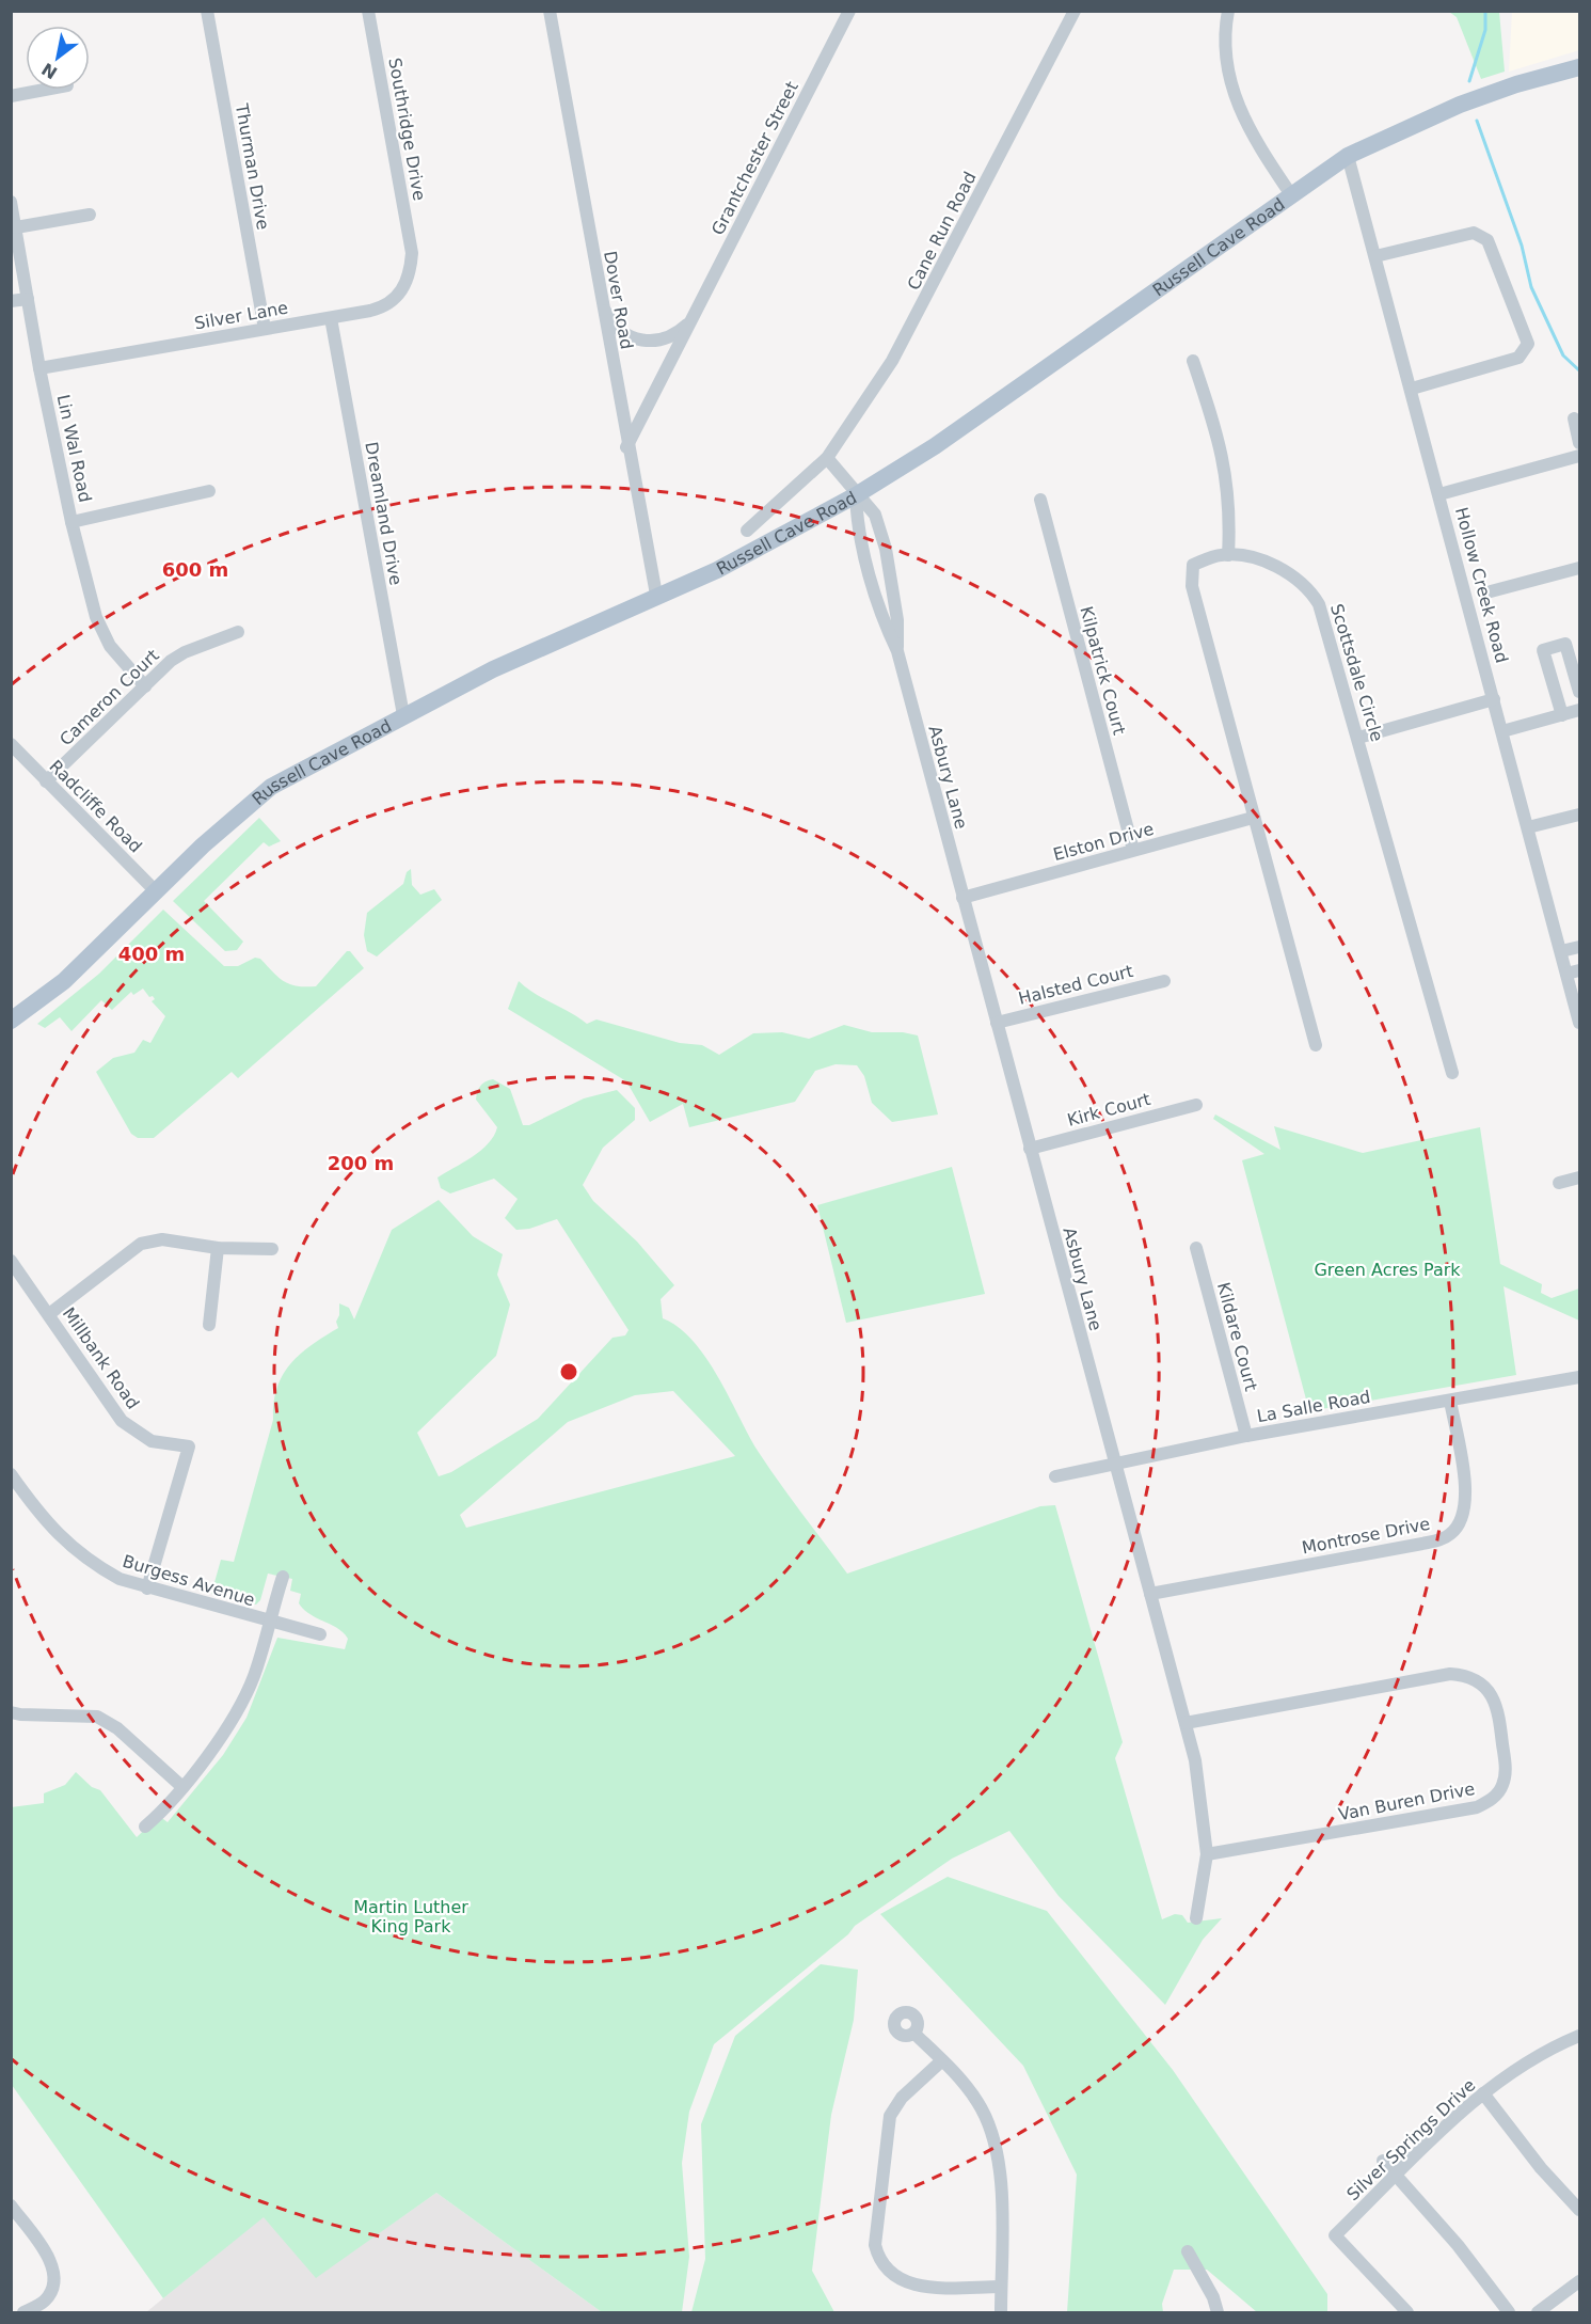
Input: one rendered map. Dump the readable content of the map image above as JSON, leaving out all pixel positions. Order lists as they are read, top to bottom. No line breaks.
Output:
{"streets":{"main road":["Russell Cave Road"],"street":["Southridge Drive","Grantchester Street","Thurman Drive","Cane Run Road","Dover Road","Silver Lane","Lin Wal Road","Dreamland Drive","Hollow Creek Road","Kilpatrick Court","Scottsdale Circle","Cameron Court","Asbury Lane","Radcliffe Road","Elston Drive","Halsted Court","Kirk Court","Kildare Court","Millbank Road","La Salle Road","Montrose Drive","Burgess Avenue","Van Buren Drive","Silver Springs Drive"]},"crossings":[["Southridge Drive","Silver Lane"],["Grantchester Street","Dover Road"],["Thurman Drive","Silver Lane"],["Russell Cave Road","Dover Road"],["Russell Cave Road","Dreamland Drive"],["Russell Cave Road","Hollow Creek Road"],["Russell Cave Road","Asbury Lane"],["Russell Cave Road","Radcliffe Road"],["Silver Lane","Lin Wal Road"],["Silver Lane","Dreamland Drive"],["Lin Wal Road","Cameron Court"],["Kilpatrick Court","Elston Drive"],["Scottsdale Circle","Elston Drive"],["Cameron Court","Radcliffe Road"],["Asbury Lane","Elston Drive"],["Asbury Lane","Halsted Court"],["Asbury Lane","Kirk Court"],["Asbury Lane","La Salle Road"],["Asbury Lane","Montrose Drive"],["Asbury Lane","Van Buren Drive"],["Kildare Court","La Salle Road"],["Millbank Road","Burgess Avenue"],["La Salle Road","Montrose Drive"]],"parks":["Green Acres Park","Martin Luther King Park"],"north":"bottom left","rings":["600 m","400 m","200 m"]}
